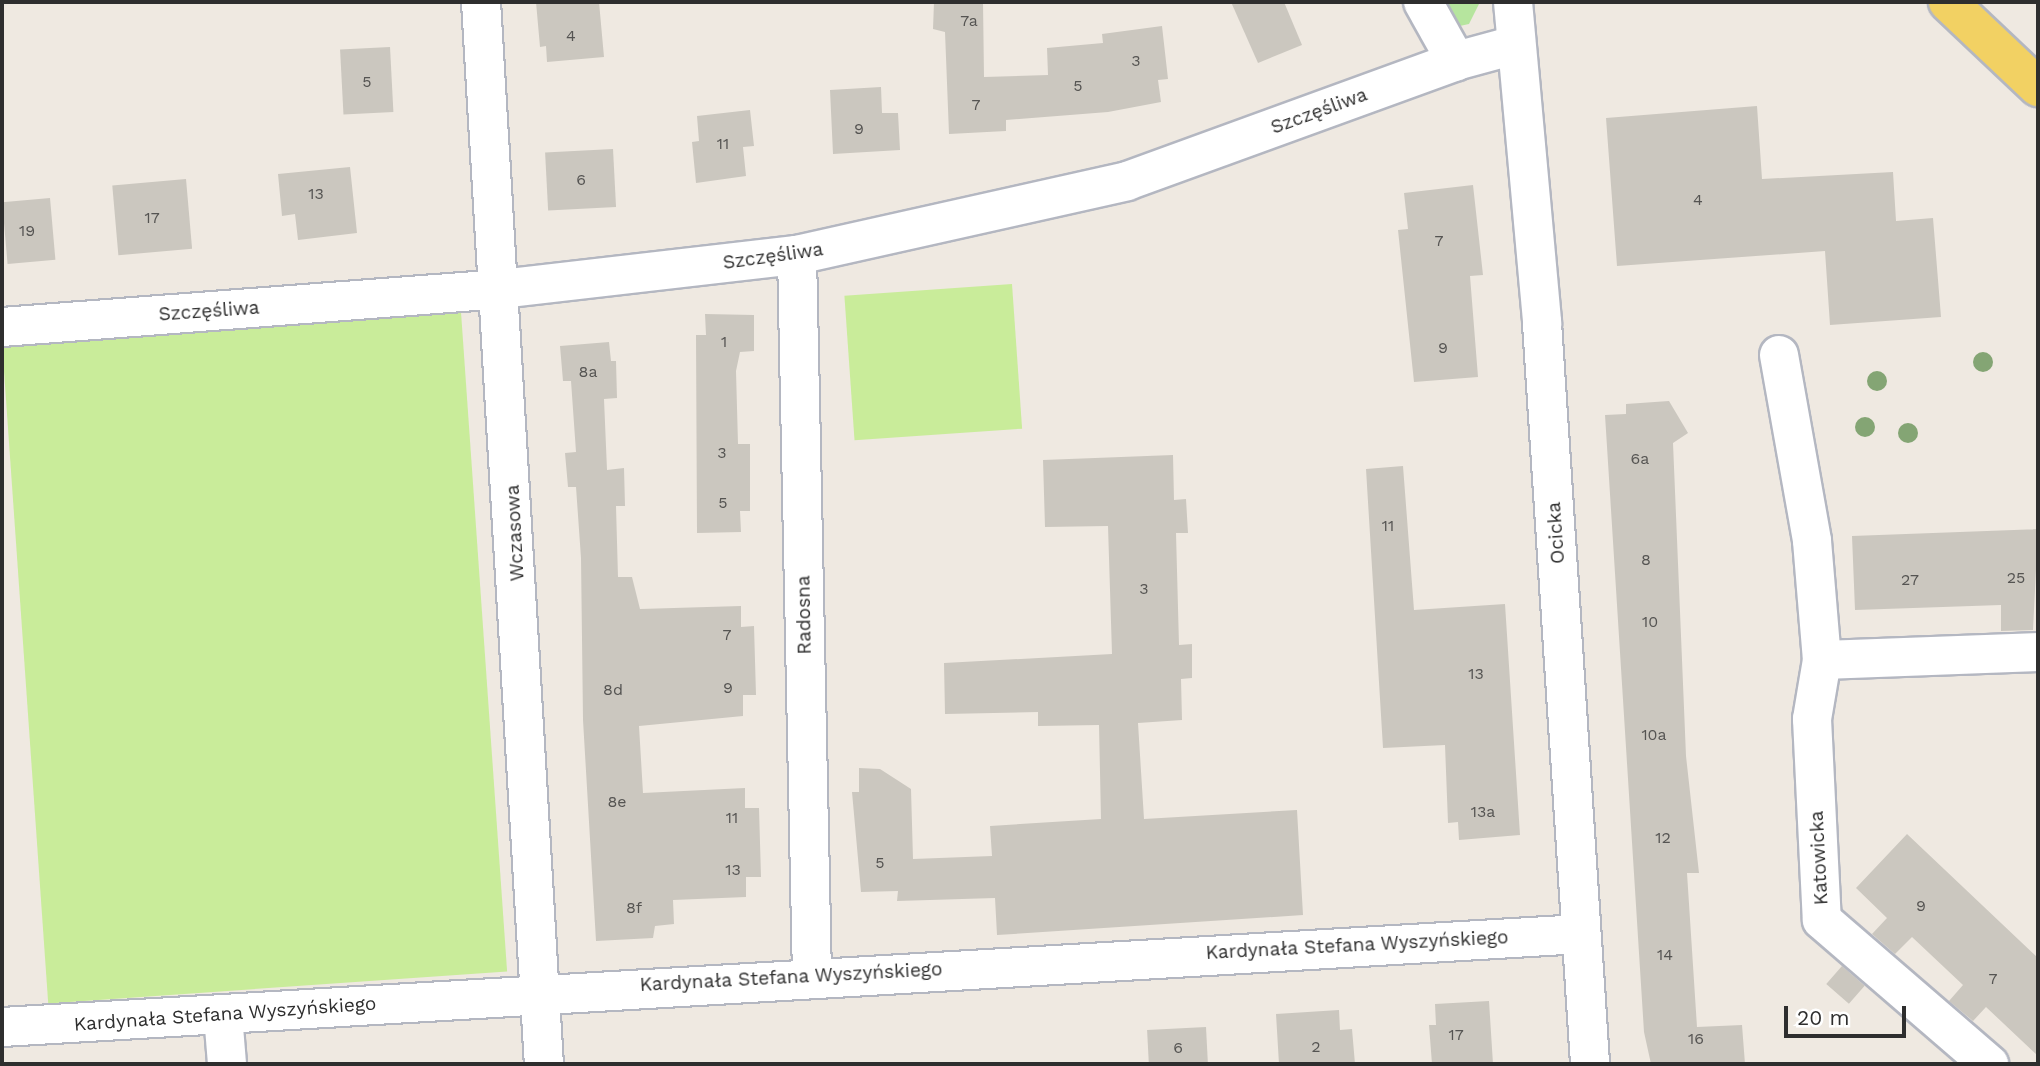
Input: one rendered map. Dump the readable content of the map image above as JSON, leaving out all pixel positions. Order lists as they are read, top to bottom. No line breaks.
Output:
{"streets":{"street":["Szczęśliwa","Wczasowa","Ocicka","Radosna","Katowicka","Kardynała Stefana Wyszyńskiego"]},"crossings":[["Szczęśliwa","Wczasowa"],["Szczęśliwa","Ocicka"],["Szczęśliwa","Radosna"],["Wczasowa","Kardynała Stefana Wyszyńskiego"],["Ocicka","Kardynała Stefana Wyszyńskiego"],["Radosna","Kardynała Stefana Wyszyńskiego"]],"house_numbers":["7a","4","3","5","5","7","9","11","6","13","4","17","19","7","1","9","8a","3","6a","5","11","8","25","27","3","10","7","13","9","8d","10a","8e","13a","11","12","5","13","9","8f","14","7","17","16","2","6"],"scale_bar":"20 m"}
